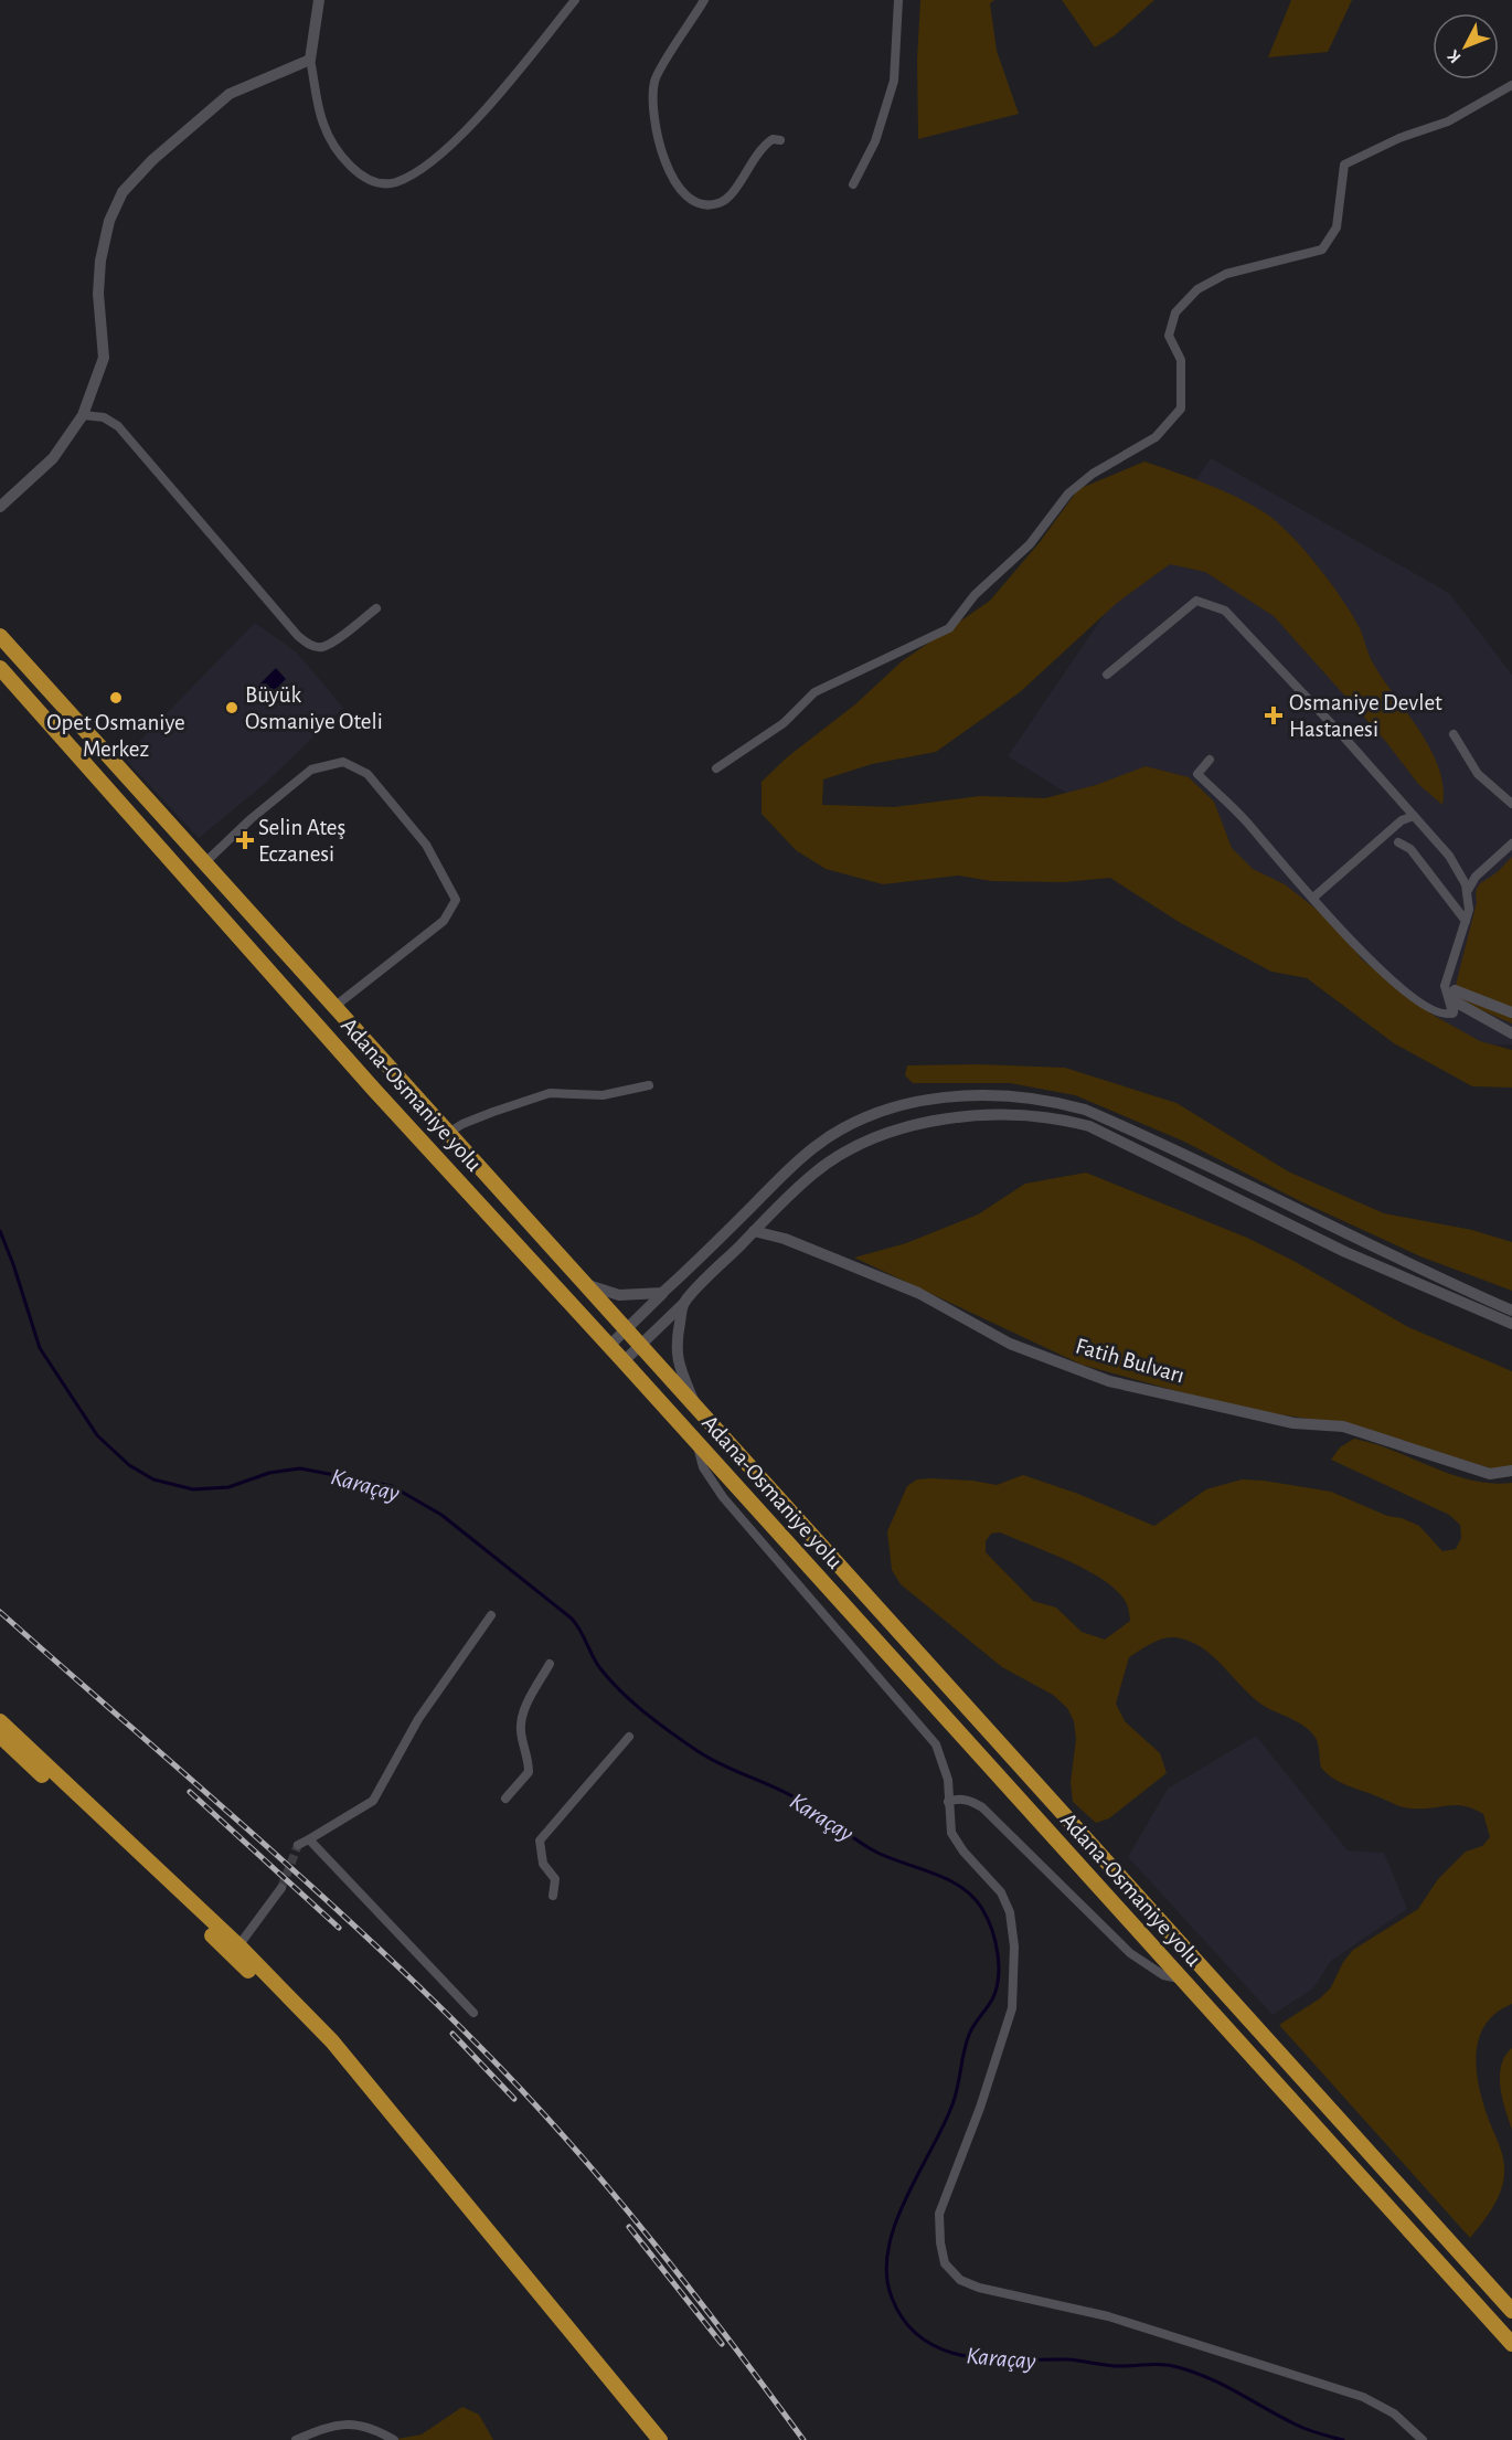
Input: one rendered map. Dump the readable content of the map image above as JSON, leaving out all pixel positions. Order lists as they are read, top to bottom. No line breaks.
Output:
{"streets":{"highway":["Adana-Osmaniye yolu"],"street":["Fatih Bulvarı"]},"water":["Karaçay"],"places":{"other":["Opet Osmaniye Merkez","Büyük Osmaniye Oteli"],"health":["Osmaniye Devlet Hastanesi","Selin Ateş Eczanesi"]},"north":"bottom left"}
